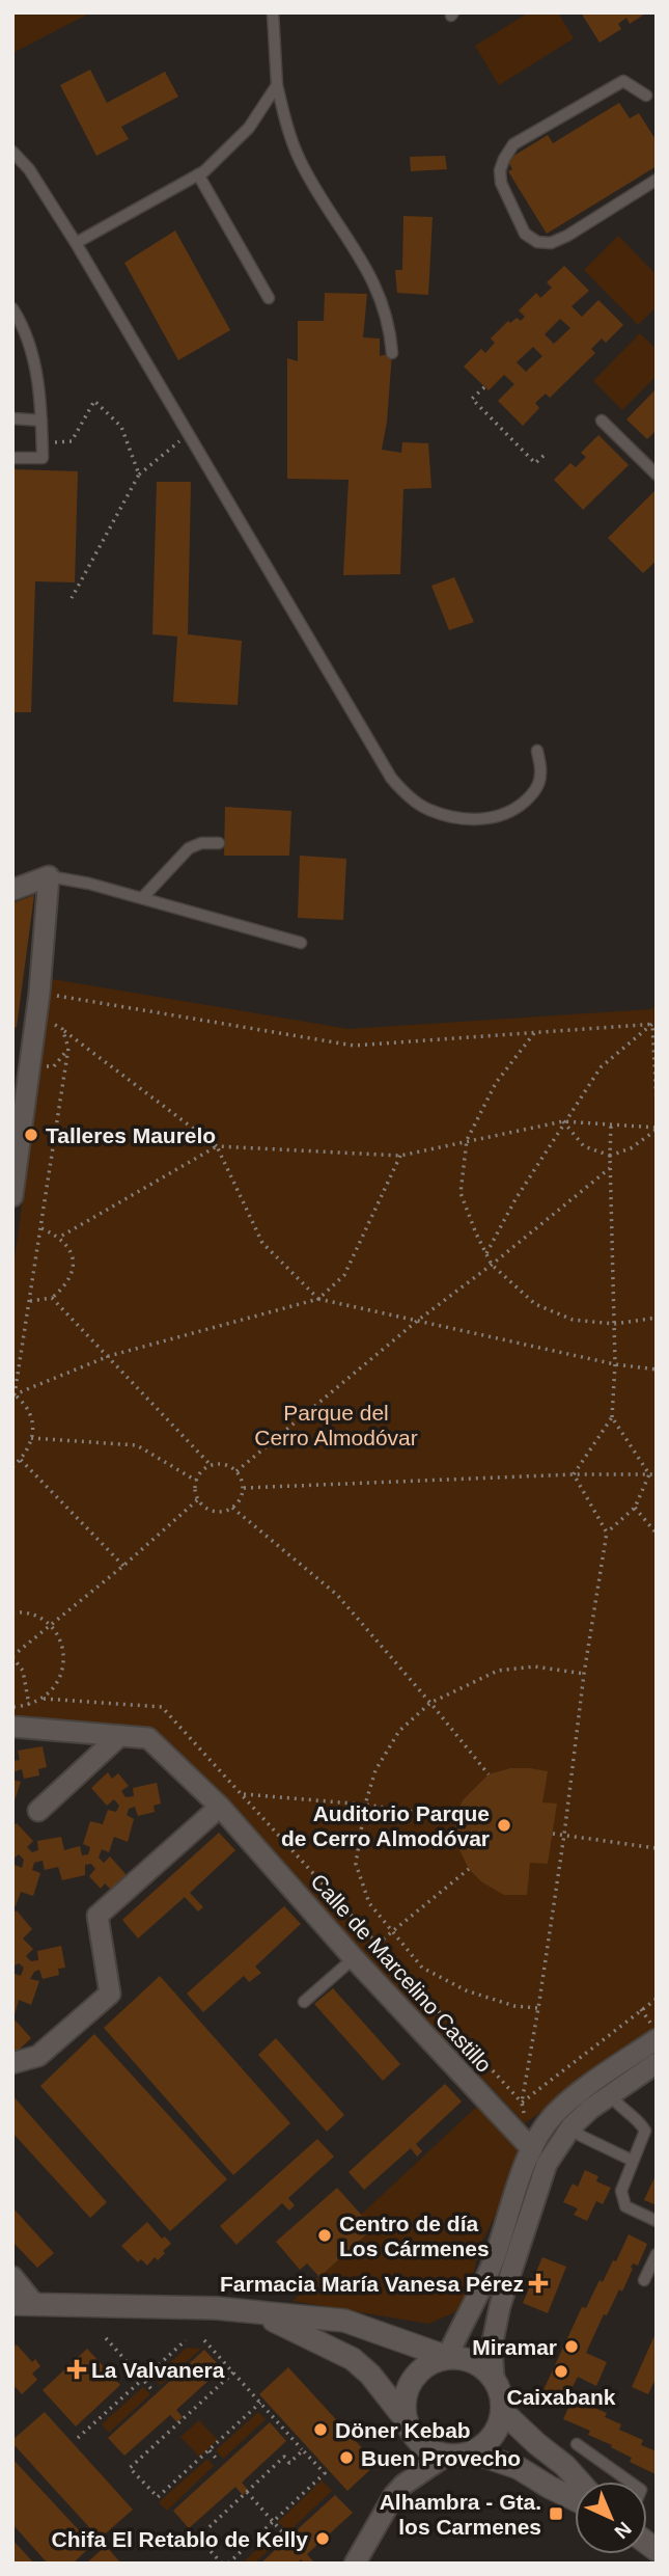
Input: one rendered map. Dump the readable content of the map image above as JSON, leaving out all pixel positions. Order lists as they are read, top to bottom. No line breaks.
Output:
{"streets":{"street":["Calle de Marcelino Castillo"]},"parks":["Parque del Cerro Almodóvar"],"places":{"other":["Talleres Maurelo","Auditorio Parque de Cerro Almodóvar","Centro de día Los Cármenes","Miramar","Caixabank","Döner Kebab","Buen Provecho","Chifa El Retablo de Kelly"],"health":["Farmacia María Vanesa Pérez","La Valvanera"],"transit":["Alhambra - Gta. los Carmenes"]},"north":"bottom right"}
